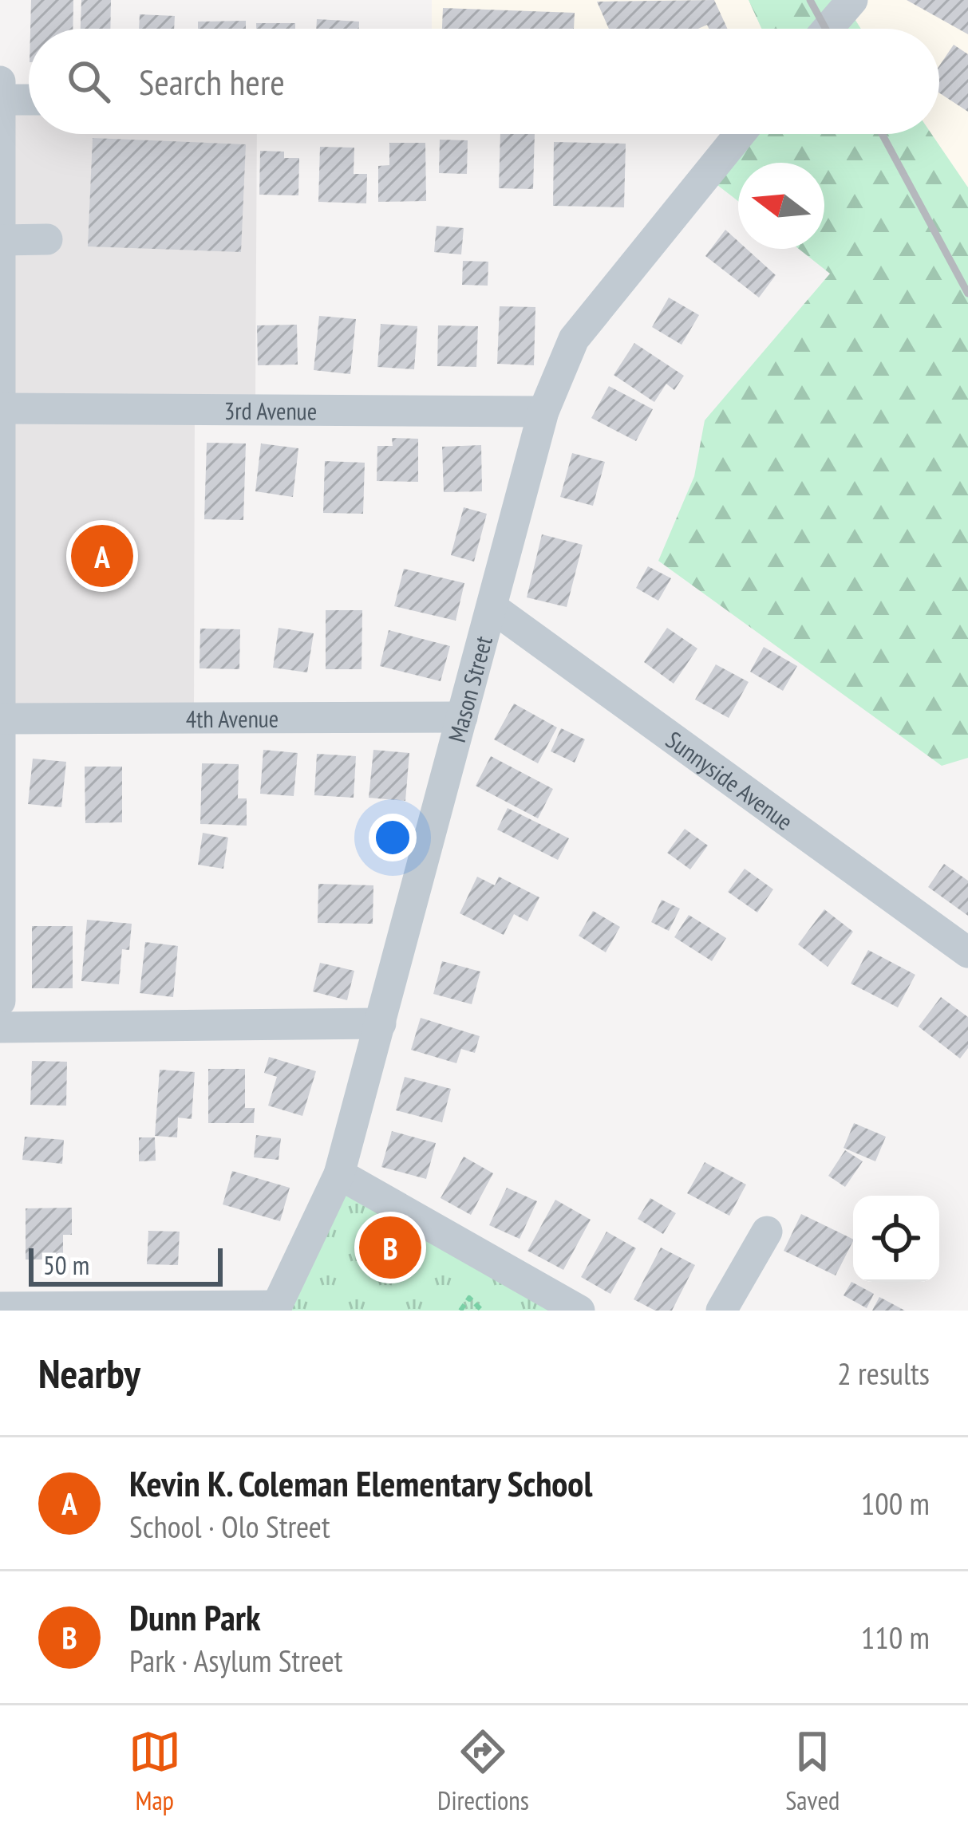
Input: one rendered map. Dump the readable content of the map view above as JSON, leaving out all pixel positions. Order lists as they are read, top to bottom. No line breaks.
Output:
{"streets":{"street":["3rd Avenue","Mason Street","4th Avenue","Sunnyside Avenue"]},"crossings":[["3rd Avenue","Mason Street"],["Mason Street","4th Avenue"],["Mason Street","Sunnyside Avenue"]],"scale_bar":"50 m","north":"left","page":{"search":"Search here","pins":["A","B"],"scale":"50 m","heading":["Nearby","2 results"],"list":[{"mark":"A","name":"Kevin K. Coleman Elementary School","note":"School · Olo Street","value":"100 m"},{"mark":"B","name":"Dunn Park","note":"Park · Asylum Street","value":"110 m"}],"nav":["Map","Directions","Saved"]}}
